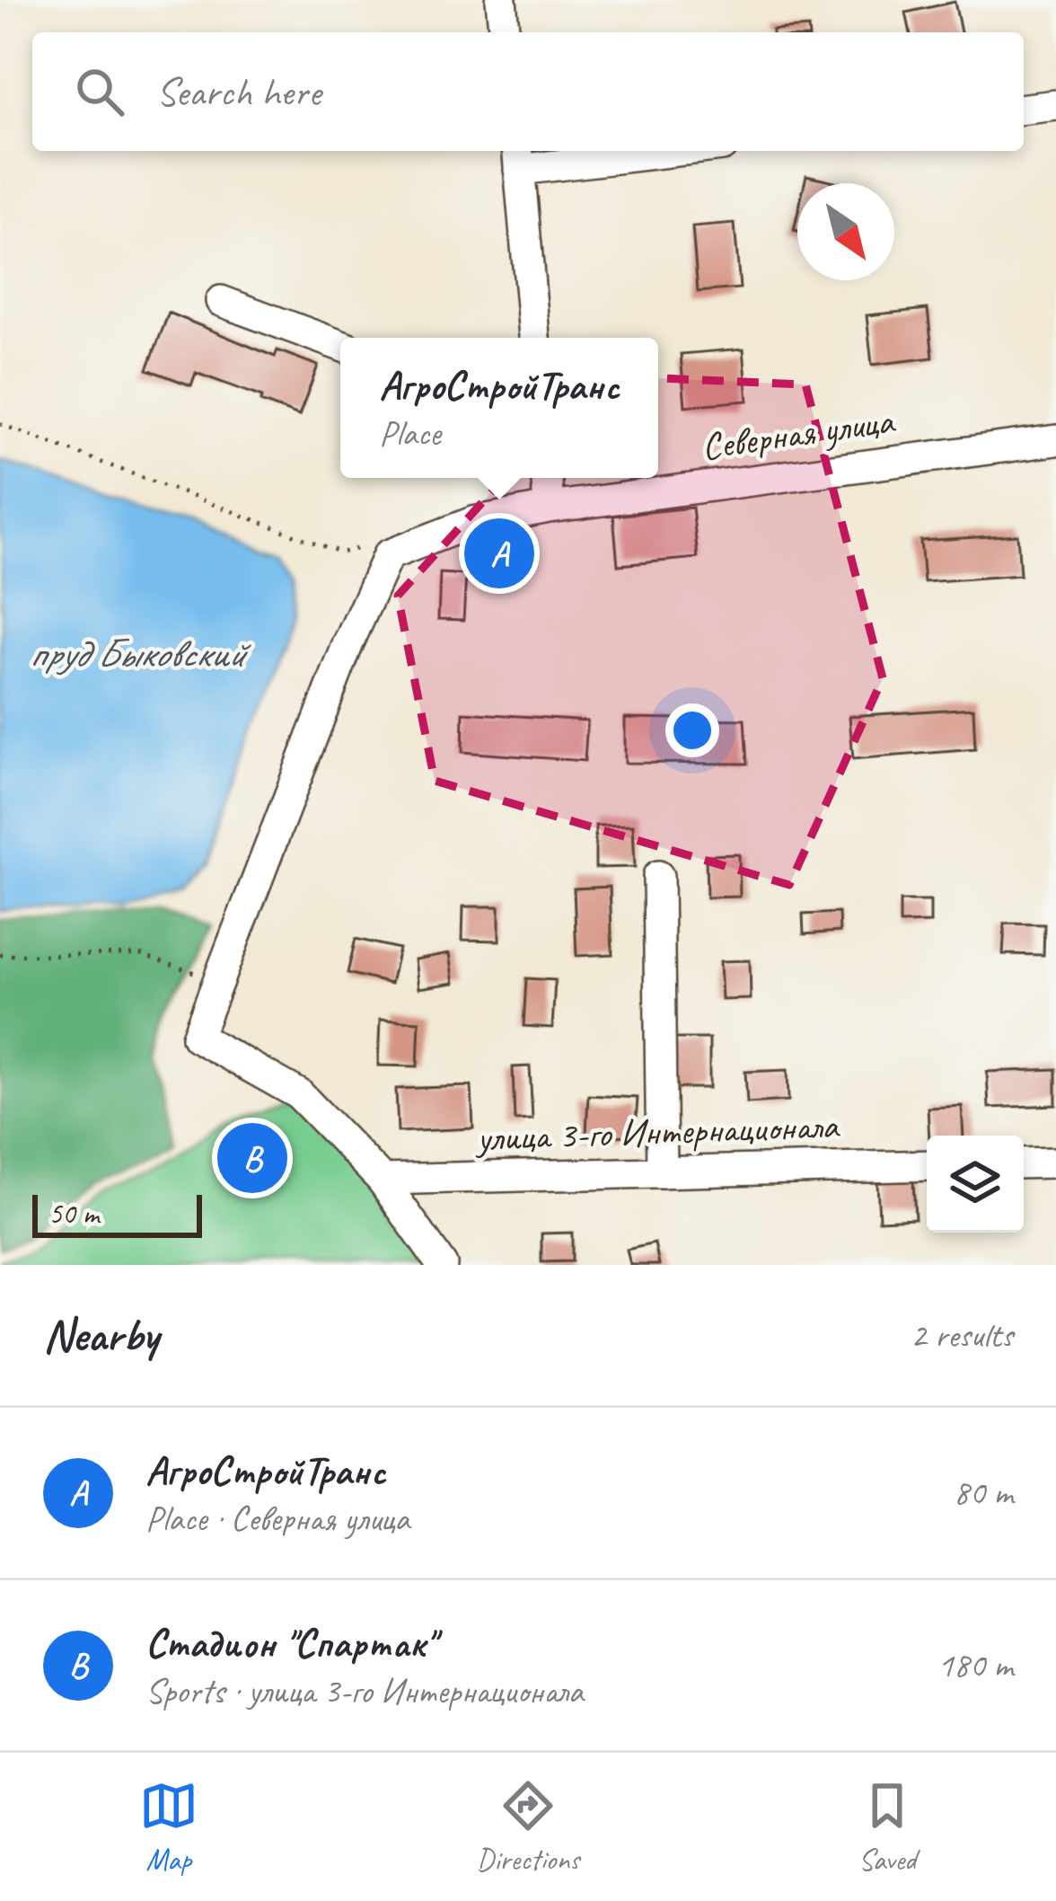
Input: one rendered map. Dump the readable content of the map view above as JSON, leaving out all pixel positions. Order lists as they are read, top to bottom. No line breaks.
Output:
{"streets":{"street":["Северная улица","улица 3-го Интернационала"]},"crossings":[["Северная улица","улица 3-го Интернационала"]],"water":["пруд Быковский"],"scale_bar":"50 m","north":"bottom right","page":{"search":"Search here","popup":["АгроСтройТранс","Place"],"pins":["A","B"],"scale":"50 m","heading":["Nearby","2 results"],"list":[{"mark":"A","name":"АгроСтройТранс","note":"Place · Северная улица","value":"80 m"},{"mark":"B","name":"Стадион \"Спартак\"","note":"Sports · улица 3-го Интернационала","value":"180 m"}],"nav":["Map","Directions","Saved"]}}
